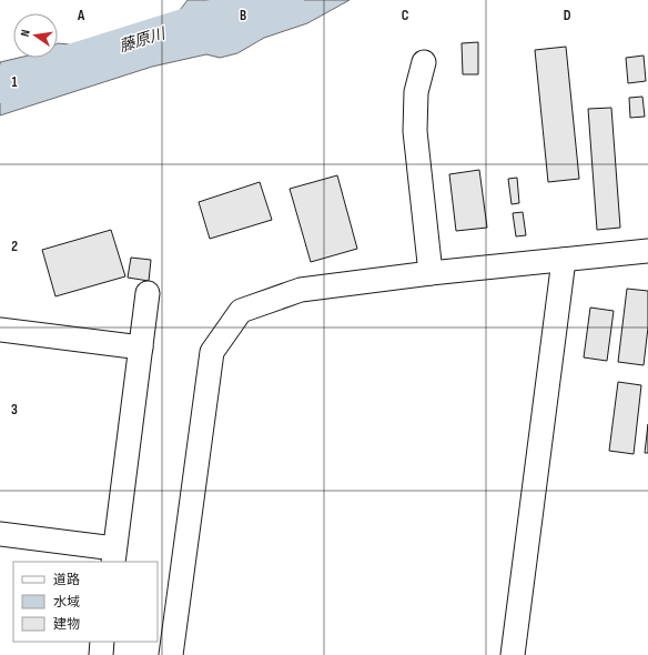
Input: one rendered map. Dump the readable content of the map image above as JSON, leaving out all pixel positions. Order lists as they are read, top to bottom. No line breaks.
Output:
{"water":["藤原川"],"legend":["道路","水域","建物"],"north":"left","grid":{"columns":["A","B","C","D"],"rows":["1","2","3"]}}
